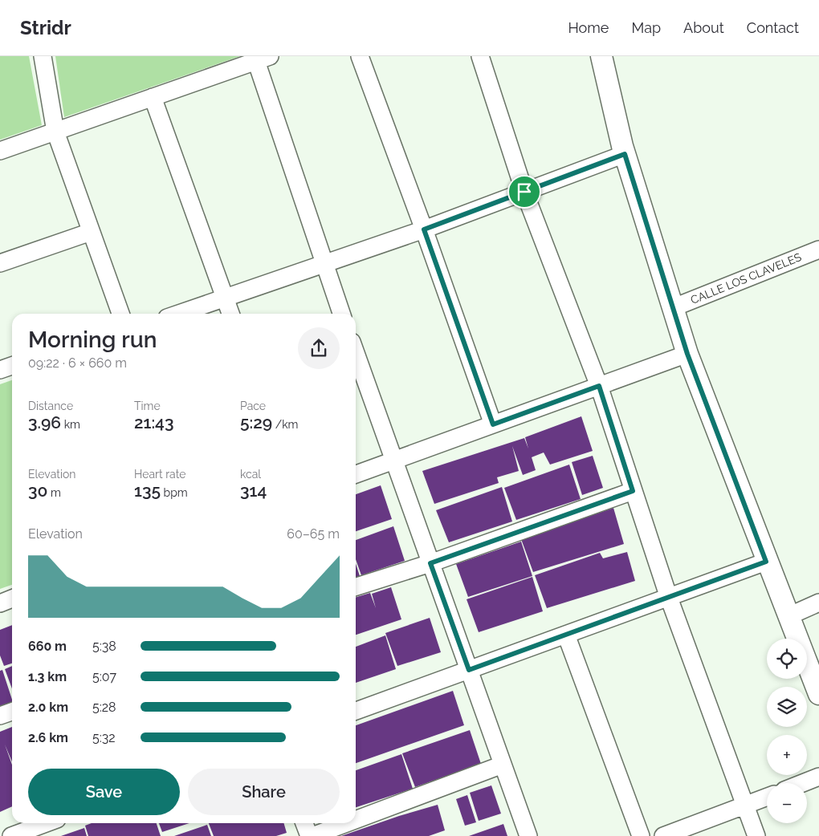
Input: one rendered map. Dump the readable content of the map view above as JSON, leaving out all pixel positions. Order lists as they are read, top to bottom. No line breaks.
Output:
{"streets":{"street":["CALLE LOS CLAVELES"]},"page":{"header":"Stridr","nav":["Home","Map","About","Contact"],"heading":["Morning run","09:22 · 6 × 660 m"],"stats":[["Distance","3.96 km"],["Time","21:43"],["Pace","5:29 /km"],["Elevation","30 m"],["Heart rate","135 bpm"],["kcal","314"]],"chart":["Elevation","60–65 m"],"list":[{"name":"660 m","note":"5:38"},{"name":"1.3 km","note":"5:07"},{"name":"2.0 km","note":"5:28"},{"name":"2.6 km","note":"5:32"}],"map_buttons":["+","−"],"buttons":["Save","Share"]}}
